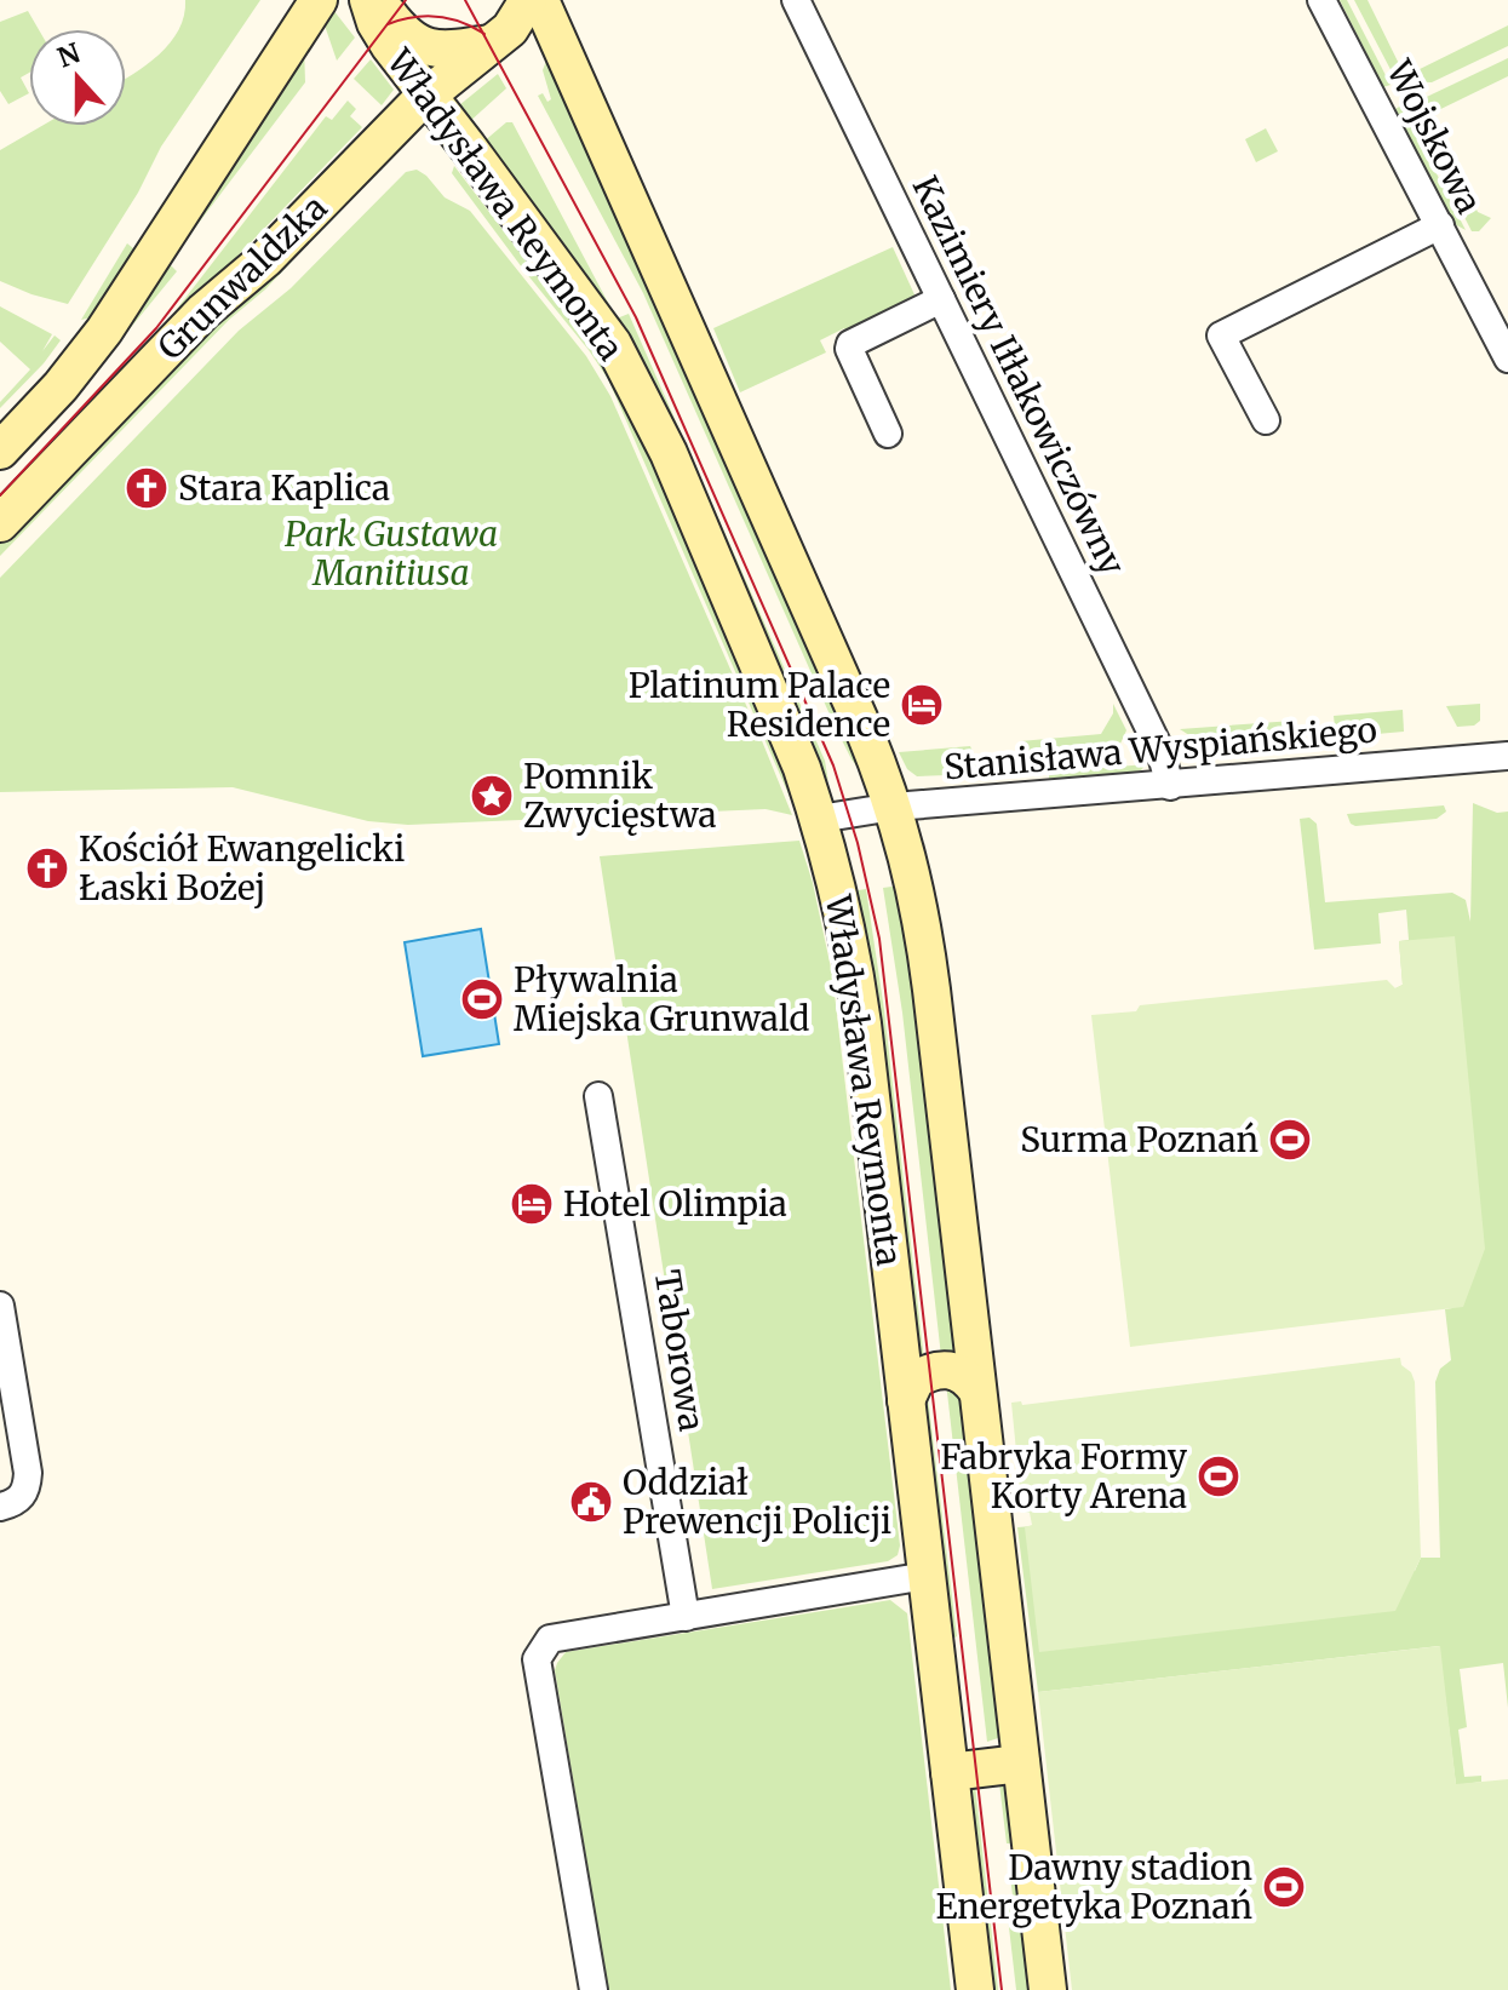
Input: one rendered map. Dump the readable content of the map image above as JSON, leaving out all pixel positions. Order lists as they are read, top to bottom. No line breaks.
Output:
{"streets":{"main road":["Władysława Reymonta","Grunwaldzka"],"street":["Wojskowa","Kazimiery Iłłakowiczówny","Stanisława Wyspiańskiego","Taborowa"]},"crossings":[["Władysława Reymonta","Grunwaldzka"],["Władysława Reymonta","Stanisława Wyspiańskiego"],["Kazimiery Iłłakowiczówny","Stanisława Wyspiańskiego"]],"parks":["Park Gustawa Manitiusa"],"places":{"church":["Stara Kaplica","Kościół Ewangelicki Łaski Bożej"],"hotel":["Platinum Palace Residence","Hotel Olimpia"],"place":["Pomnik Zwycięstwa"],"sports":["Pływalnia Miejska Grunwald","Surma Poznań","Fabryka Formy Korty Arena","Dawny stadion Energetyka Poznań"],"public building":["Oddział Prewencji Policji"]},"north":"top"}
